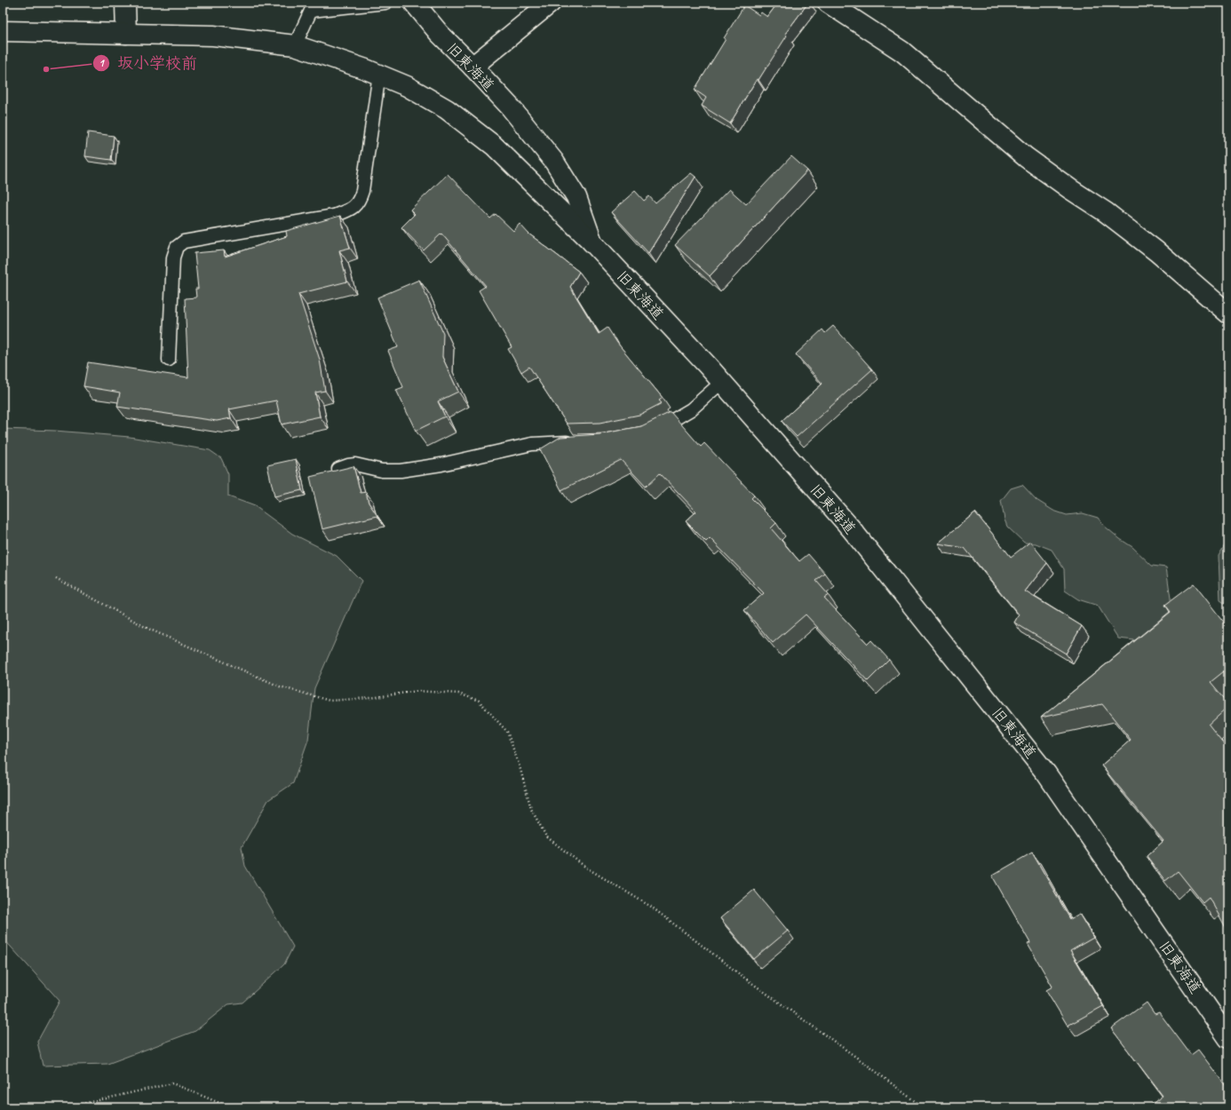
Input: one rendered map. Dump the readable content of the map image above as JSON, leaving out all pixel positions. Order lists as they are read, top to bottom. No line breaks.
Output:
{"streets":{"street":["旧東海道"]},"places":["坂小学校前"]}
